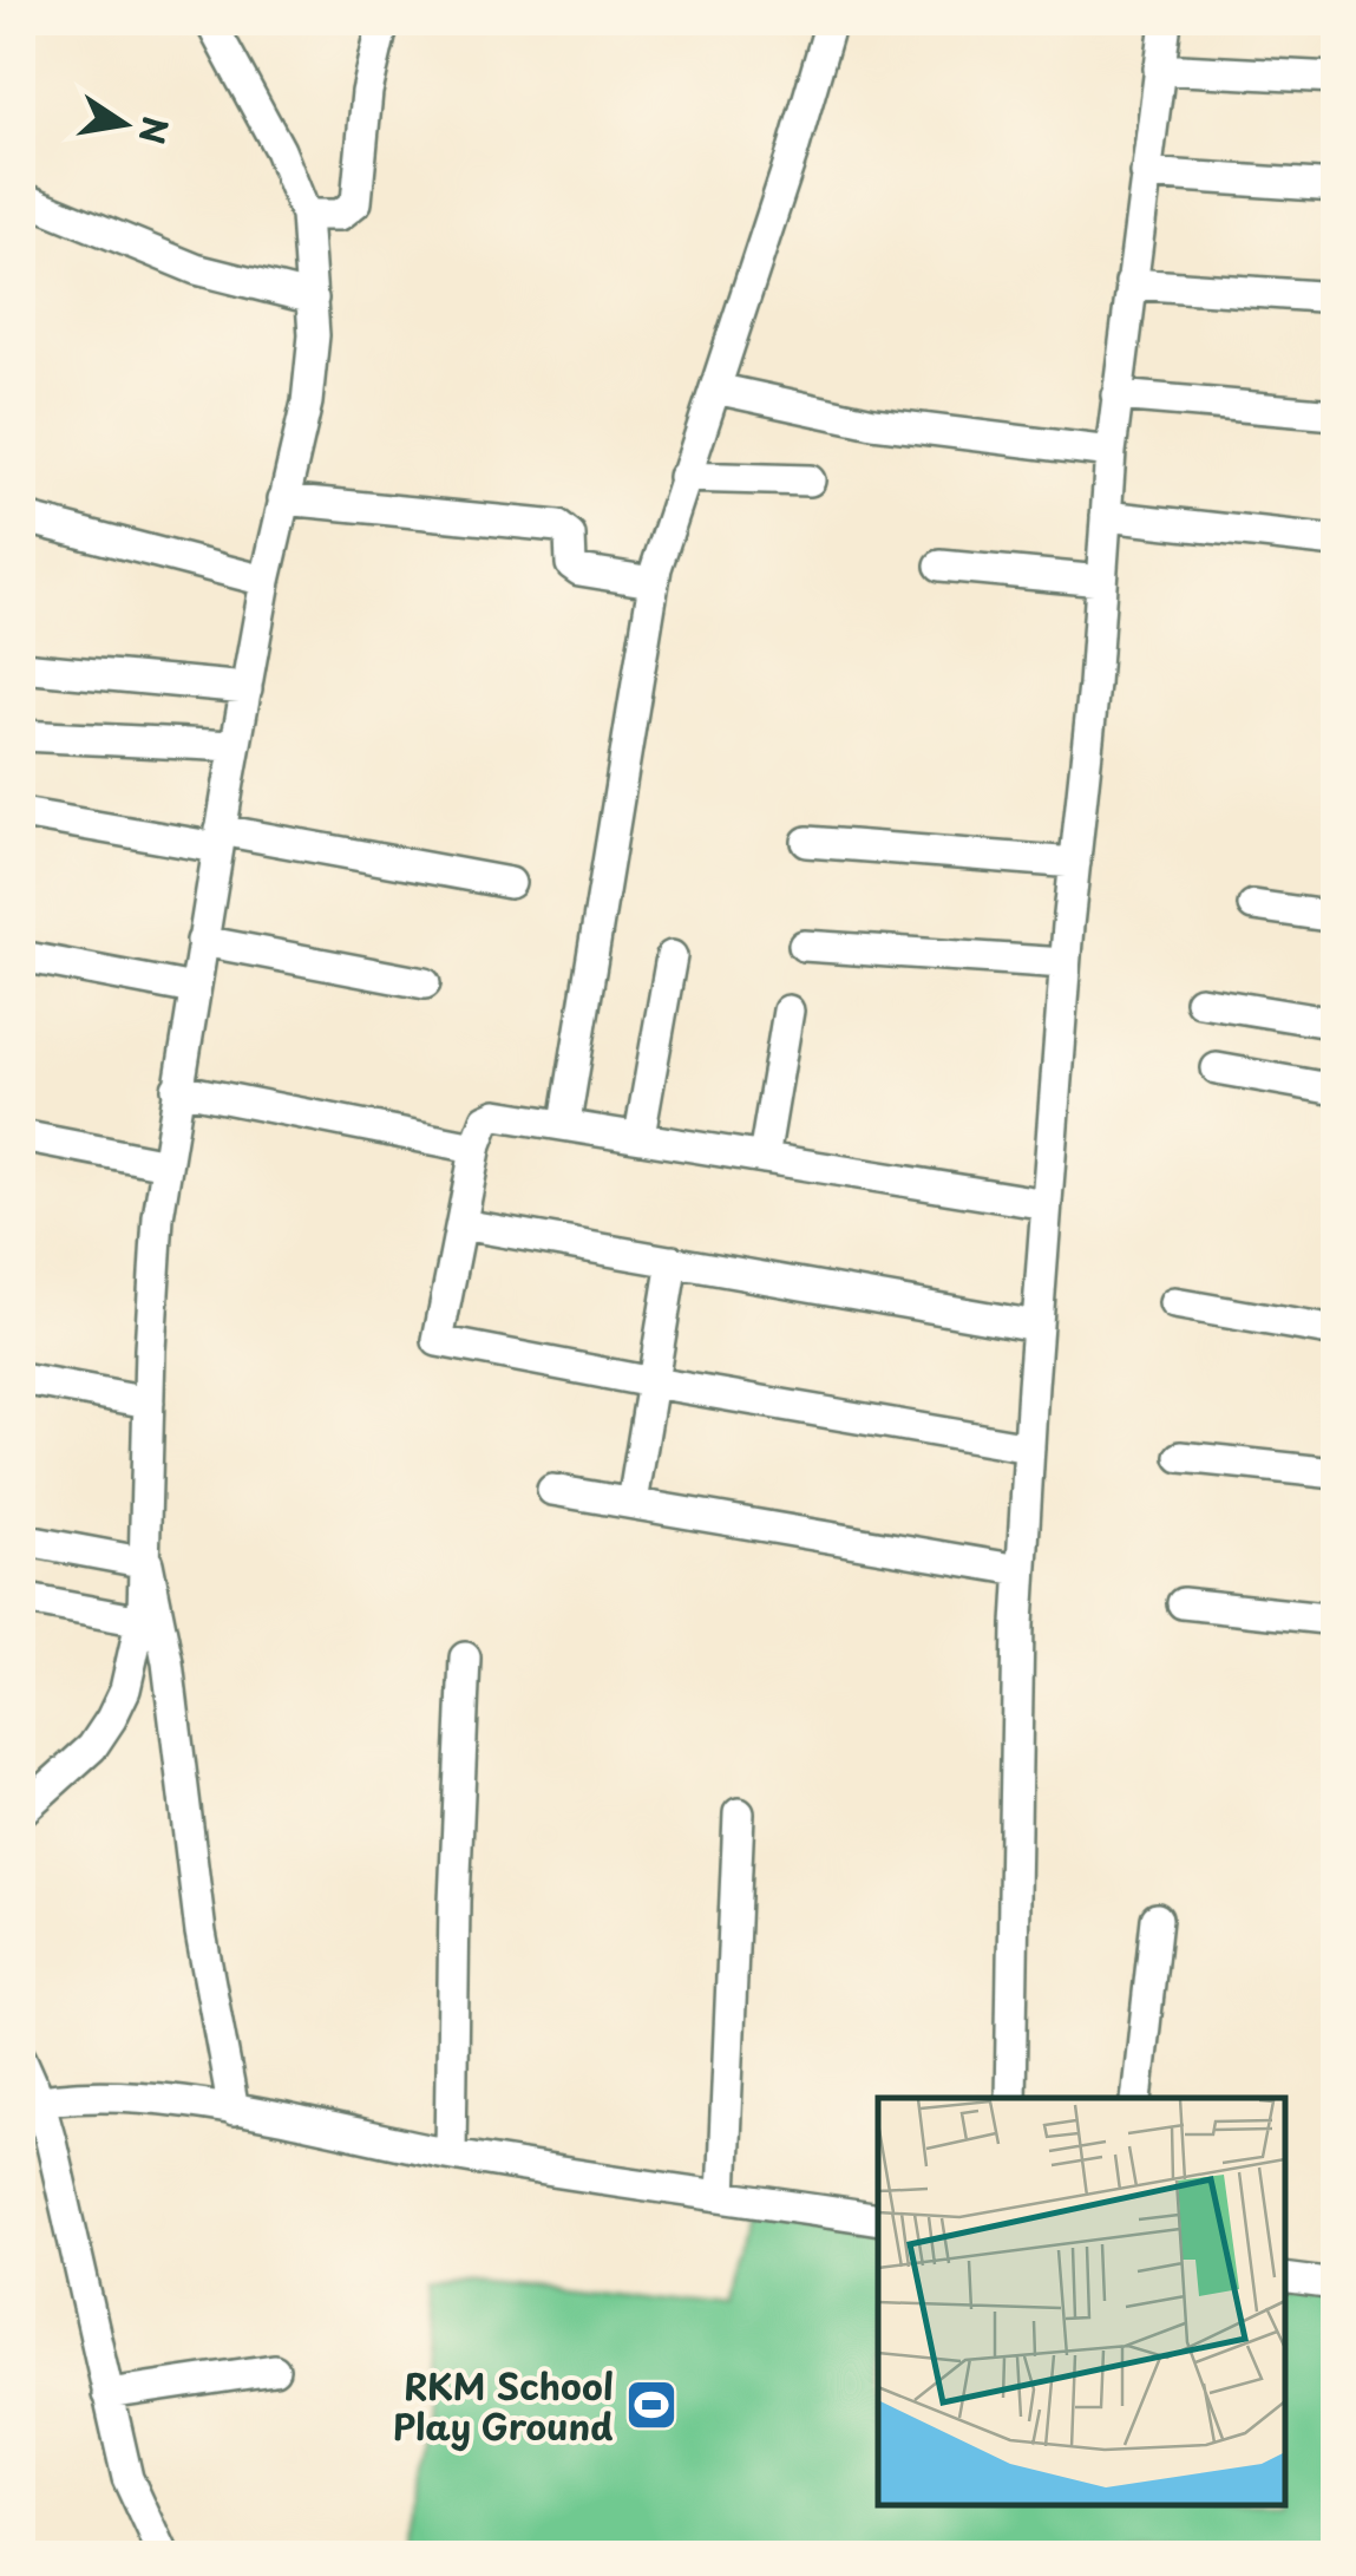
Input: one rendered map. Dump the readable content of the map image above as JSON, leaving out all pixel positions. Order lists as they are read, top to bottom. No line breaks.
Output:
{"places":{"sports":["RKM School Play Ground"]},"north":"right"}
